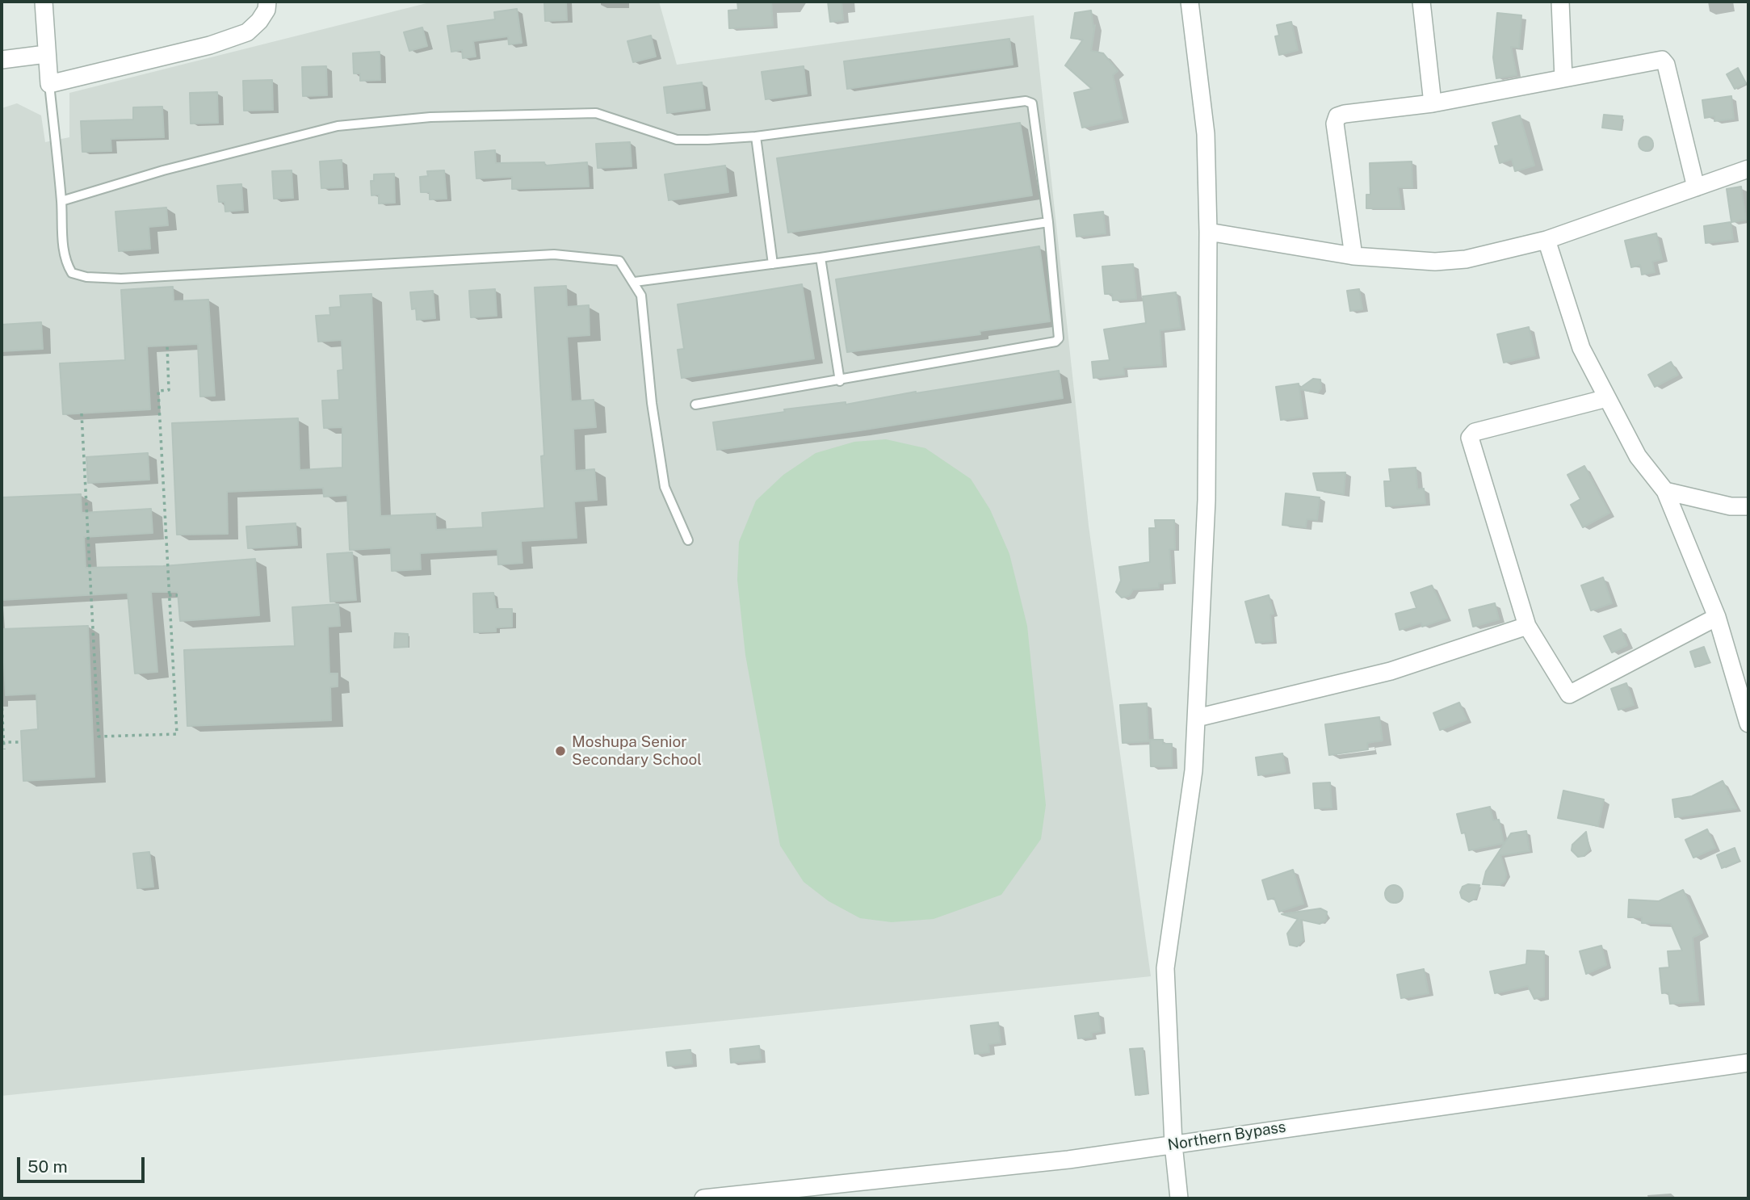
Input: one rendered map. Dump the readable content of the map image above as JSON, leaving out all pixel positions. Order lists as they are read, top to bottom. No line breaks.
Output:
{"streets":{"street":["Northern Bypass"]},"places":["Moshupa Senior Secondary School"],"scale_bar":"50 m"}
